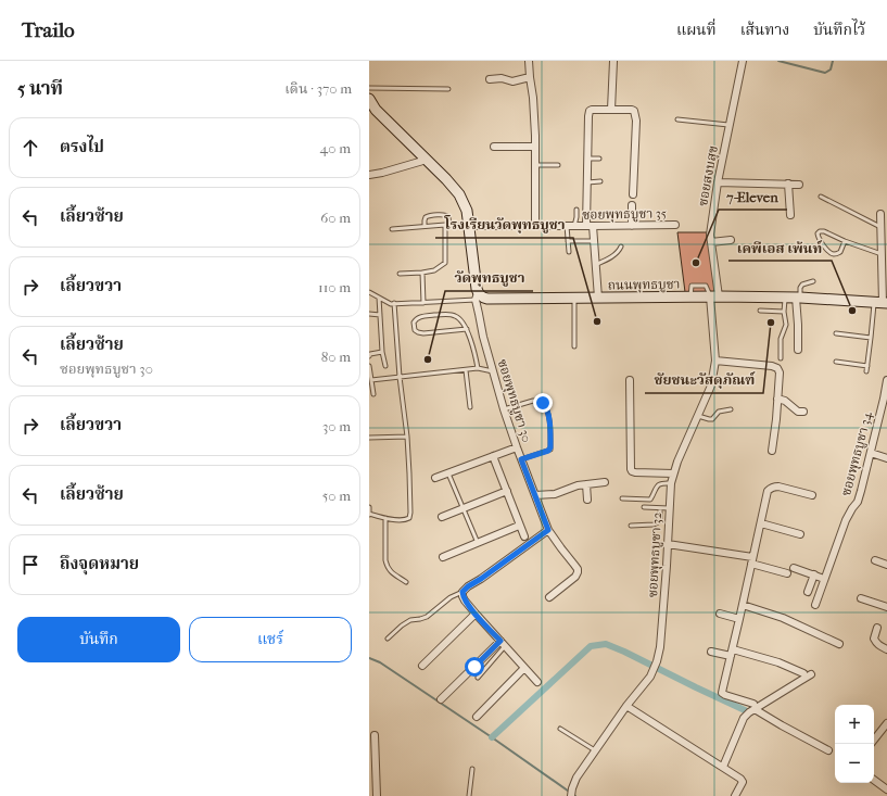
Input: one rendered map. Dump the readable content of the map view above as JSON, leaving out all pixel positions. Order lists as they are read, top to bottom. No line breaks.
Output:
{"streets":{"main road":["ถนนพุทธบูชา"],"street":["ซอยสงบสุข","ซอยพุทธบูชา 35","ซอยพุทธบูชา 30","ซอยพุทธบูชา 34","ซอยพุทธบูชา 32"]},"crossings":[["ซอยสงบสุข","ถนนพุทธบูชา"],["ซอยสงบสุข","ซอยพุทธบูชา 32"],["ถนนพุทธบูชา","ซอยพุทธบูชา 30"],["ถนนพุทธบูชา","ซอยพุทธบูชา 32"]],"places":["7-Eleven","เคพีเอส เพ้นท์","โรงเรียนวัดพุทธบูชา","ชัยชนะวัสดุภัณฑ์","วัดพุทธบูชา"],"page":{"header":"Trailo","nav":["แผนที่","เส้นทาง","บันทึกไว้"],"heading":["5 นาที","เดิน · 370 m"],"list":[["ตรงไป","40 m"],["เลี้ยวซ้าย","60 m"],["เลี้ยวขวา","110 m"],["เลี้ยวซ้าย","ซอยพุทธบูชา 30","80 m"],["เลี้ยวขวา","30 m"],["เลี้ยวซ้าย","50 m"],"ถึงจุดหมาย"],"buttons":["บันทึก","แชร์"],"map_buttons":["+","−"]}}
